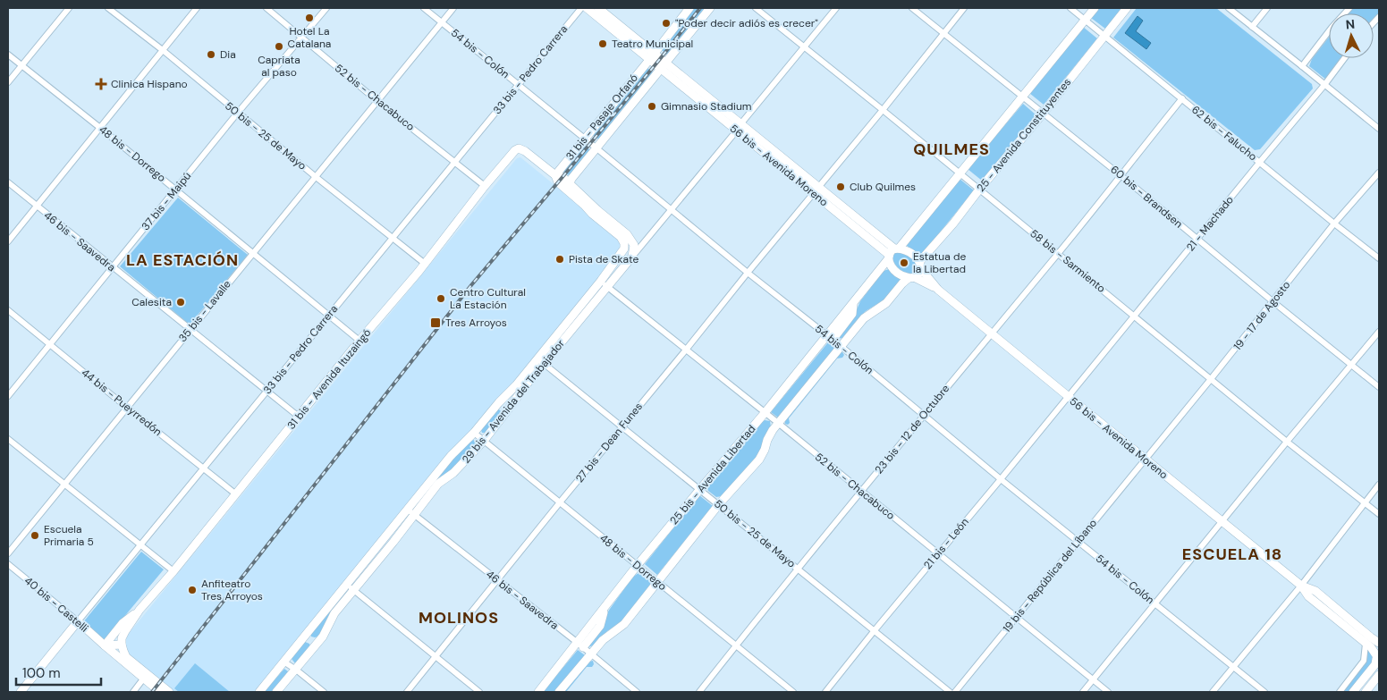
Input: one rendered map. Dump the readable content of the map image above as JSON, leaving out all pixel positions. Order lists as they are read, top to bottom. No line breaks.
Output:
{"streets":{"main road":["33 bis - Pedro Carrera","31 bis - Pasaje Orfanó","25 - Avenida Constituyentes","56 bis - Avenida Moreno","31 bis - Avenida Ituzaingó","29 bis - Avenida del Trabajador","25 bis - Avenida Libertad","40 bis - Castelli"],"street":["54 bis - Colón","52 bis - Chacabuco","62 bis - Falucho","50 bis - 25 de Mayo","48 bis - Dorrego","60 bis - Brandsen","37 bis - Maipú","21 - Machado","46 bis - Saavedra","58 bis - Sarmiento","35 bis - Lavalle","19 - 17 de Agosto","44 bis - Pueyrredón","23 bis - 12 de Octubre","27 bis - Dean Funes","21 bis - León","19 bis - República del Líbano"]},"crossings":[["54 bis - Colón","33 bis - Pedro Carrera"],["54 bis - Colón","31 bis - Pasaje Orfanó"],["54 bis - Colón","35 bis - Lavalle"],["54 bis - Colón","29 bis - Avenida del Trabajador"],["54 bis - Colón","23 bis - 12 de Octubre"],["54 bis - Colón","27 bis - Dean Funes"],["54 bis - Colón","25 bis - Avenida Libertad"],["54 bis - Colón","21 bis - León"],["54 bis - Colón","19 bis - República del Líbano"],["33 bis - Pedro Carrera","52 bis - Chacabuco"],["33 bis - Pedro Carrera","50 bis - 25 de Mayo"],["33 bis - Pedro Carrera","48 bis - Dorrego"],["33 bis - Pedro Carrera","46 bis - Saavedra"],["33 bis - Pedro Carrera","44 bis - Pueyrredón"],["33 bis - Pedro Carrera","40 bis - Castelli"],["52 bis - Chacabuco","37 bis - Maipú"],["52 bis - Chacabuco","35 bis - Lavalle"],["52 bis - Chacabuco","31 bis - Avenida Ituzaingó"],["52 bis - Chacabuco","29 bis - Avenida del Trabajador"],["52 bis - Chacabuco","23 bis - 12 de Octubre"],["52 bis - Chacabuco","27 bis - Dean Funes"],["52 bis - Chacabuco","25 bis - Avenida Libertad"],["52 bis - Chacabuco","21 bis - León"],["52 bis - Chacabuco","19 bis - República del Líbano"],["31 bis - Pasaje Orfanó","56 bis - Avenida Moreno"],["31 bis - Pasaje Orfanó","31 bis - Avenida Ituzaingó"],["31 bis - Pasaje Orfanó","29 bis - Avenida del Trabajador"],["62 bis - Falucho","25 - Avenida Constituyentes"],["62 bis - Falucho","21 - Machado"],["62 bis - Falucho","19 - 17 de Agosto"],["62 bis - Falucho","23 bis - 12 de Octubre"],["25 - Avenida Constituyentes","56 bis - Avenida Moreno"],["25 - Avenida Constituyentes","60 bis - Brandsen"],["25 - Avenida Constituyentes","58 bis - Sarmiento"],["25 - Avenida Constituyentes","25 bis - Avenida Libertad"],["50 bis - 25 de Mayo","37 bis - Maipú"],["50 bis - 25 de Mayo","35 bis - Lavalle"],["50 bis - 25 de Mayo","31 bis - Avenida Ituzaingó"],["50 bis - 25 de Mayo","29 bis - Avenida del Trabajador"],["50 bis - 25 de Mayo","23 bis - 12 de Octubre"],["50 bis - 25 de Mayo","27 bis - Dean Funes"],["50 bis - 25 de Mayo","25 bis - Avenida Libertad"],["50 bis - 25 de Mayo","21 bis - León"],["48 bis - Dorrego","37 bis - Maipú"],["48 bis - Dorrego","35 bis - Lavalle"],["48 bis - Dorrego","31 bis - Avenida Ituzaingó"],["48 bis - Dorrego","29 bis - Avenida del Trabajador"],["48 bis - Dorrego","23 bis - 12 de Octubre"],["48 bis - Dorrego","27 bis - Dean Funes"],["48 bis - Dorrego","25 bis - Avenida Libertad"],["56 bis - Avenida Moreno","21 - Machado"],["56 bis - Avenida Moreno","19 - 17 de Agosto"],["56 bis - Avenida Moreno","29 bis - Avenida del Trabajador"],["56 bis - Avenida Moreno","23 bis - 12 de Octubre"],["56 bis - Avenida Moreno","27 bis - Dean Funes"],["56 bis - Avenida Moreno","25 bis - Avenida Libertad"],["56 bis - Avenida Moreno","21 bis - León"],["56 bis - Avenida Moreno","19 bis - República del Líbano"],["60 bis - Brandsen","21 - Machado"],["60 bis - Brandsen","19 - 17 de Agosto"],["60 bis - Brandsen","23 bis - 12 de Octubre"],["60 bis - Brandsen","27 bis - Dean Funes"],["37 bis - Maipú","46 bis - Saavedra"],["37 bis - Maipú","44 bis - Pueyrredón"],["21 - Machado","58 bis - Sarmiento"],["21 - Machado","21 bis - León"],["46 bis - Saavedra","35 bis - Lavalle"],["46 bis - Saavedra","31 bis - Avenida Ituzaingó"],["46 bis - Saavedra","29 bis - Avenida del Trabajador"],["46 bis - Saavedra","27 bis - Dean Funes"],["46 bis - Saavedra","25 bis - Avenida Libertad"],["58 bis - Sarmiento","19 - 17 de Agosto"],["58 bis - Sarmiento","29 bis - Avenida del Trabajador"],["58 bis - Sarmiento","23 bis - 12 de Octubre"],["58 bis - Sarmiento","27 bis - Dean Funes"],["35 bis - Lavalle","44 bis - Pueyrredón"],["19 - 17 de Agosto","19 bis - República del Líbano"],["31 bis - Avenida Ituzaingó","44 bis - Pueyrredón"],["31 bis - Avenida Ituzaingó","40 bis - Castelli"]],"districts":["QUILMES","LA ESTACIÓN","ESCUELA 18","MOLINOS"],"places":{"other":["Hotel La Catalana","\"Poder decir adiós es crecer\"","Teatro Municipal","Capriata al paso","Dia","Gimnasio Stadium","Club Quilmes","Pista de Skate","Estatua de la Libertad","Centro Cultural La Estación","Calesita","Escuela Primaria 5","Anfiteatro Tres Arroyos"],"health":["Clinica Hispano"],"transit":["Tres Arroyos"]},"scale_bar":"100 m","north":"top"}
